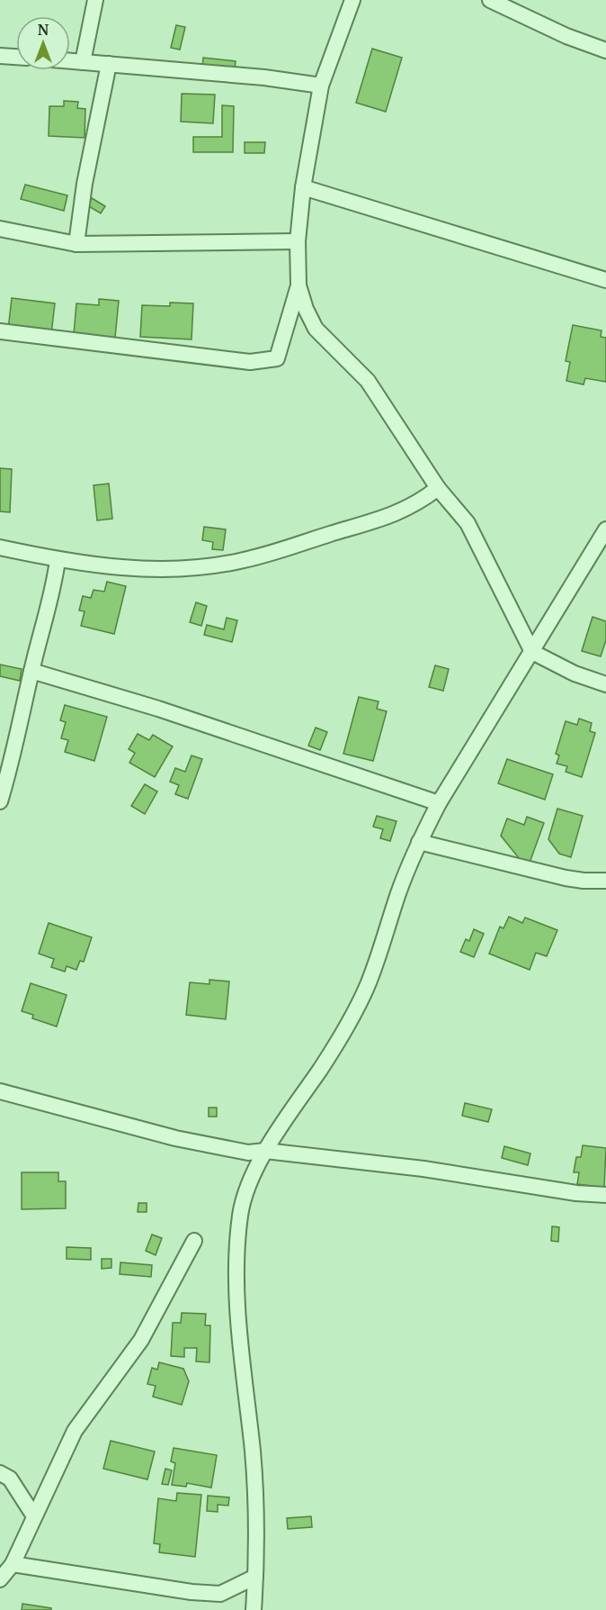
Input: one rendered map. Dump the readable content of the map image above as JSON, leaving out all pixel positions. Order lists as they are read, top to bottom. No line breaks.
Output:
{"north":"top"}
